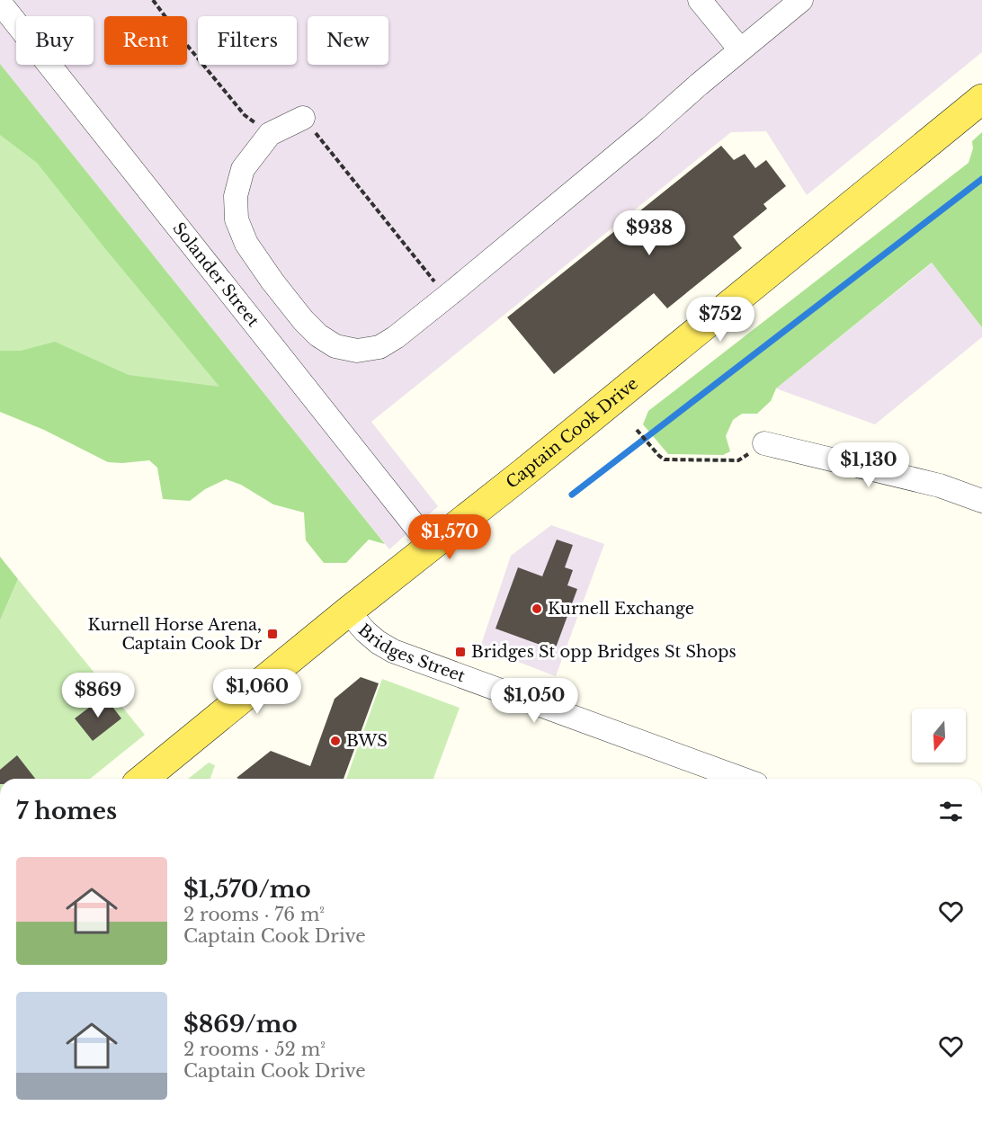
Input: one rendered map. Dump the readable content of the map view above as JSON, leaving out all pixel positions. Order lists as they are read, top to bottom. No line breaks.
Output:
{"streets":{"main road":["Captain Cook Drive"],"street":["Solander Street","Bridges Street"]},"crossings":[["Solander Street","Captain Cook Drive"],["Captain Cook Drive","Bridges Street"]],"places":{"other":["Kurnell Exchange","BWS"],"transit":["Kurnell Horse Arena, Captain Cook Dr","Bridges St opp Bridges St Shops"]},"north":"bottom","page":{"chip":["Buy","Rent","Filters","New"],"price":["$938","$752","$1,130","$1,570","$1,060","$869","$1,050"],"heading":"7 homes","list":[{"name":"$1,570/mo","note":"2 rooms · 76 m² · Captain Cook Drive"},{"name":"$869/mo","note":"2 rooms · 52 m² · Captain Cook Drive"}]}}
